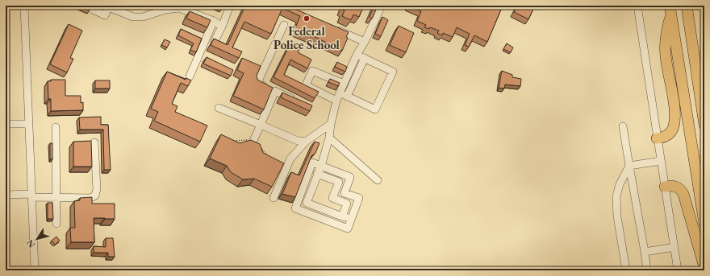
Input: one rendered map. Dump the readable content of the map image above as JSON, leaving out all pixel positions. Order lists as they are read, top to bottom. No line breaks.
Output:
{"places":["Federal Police School"],"north":"bottom left"}
